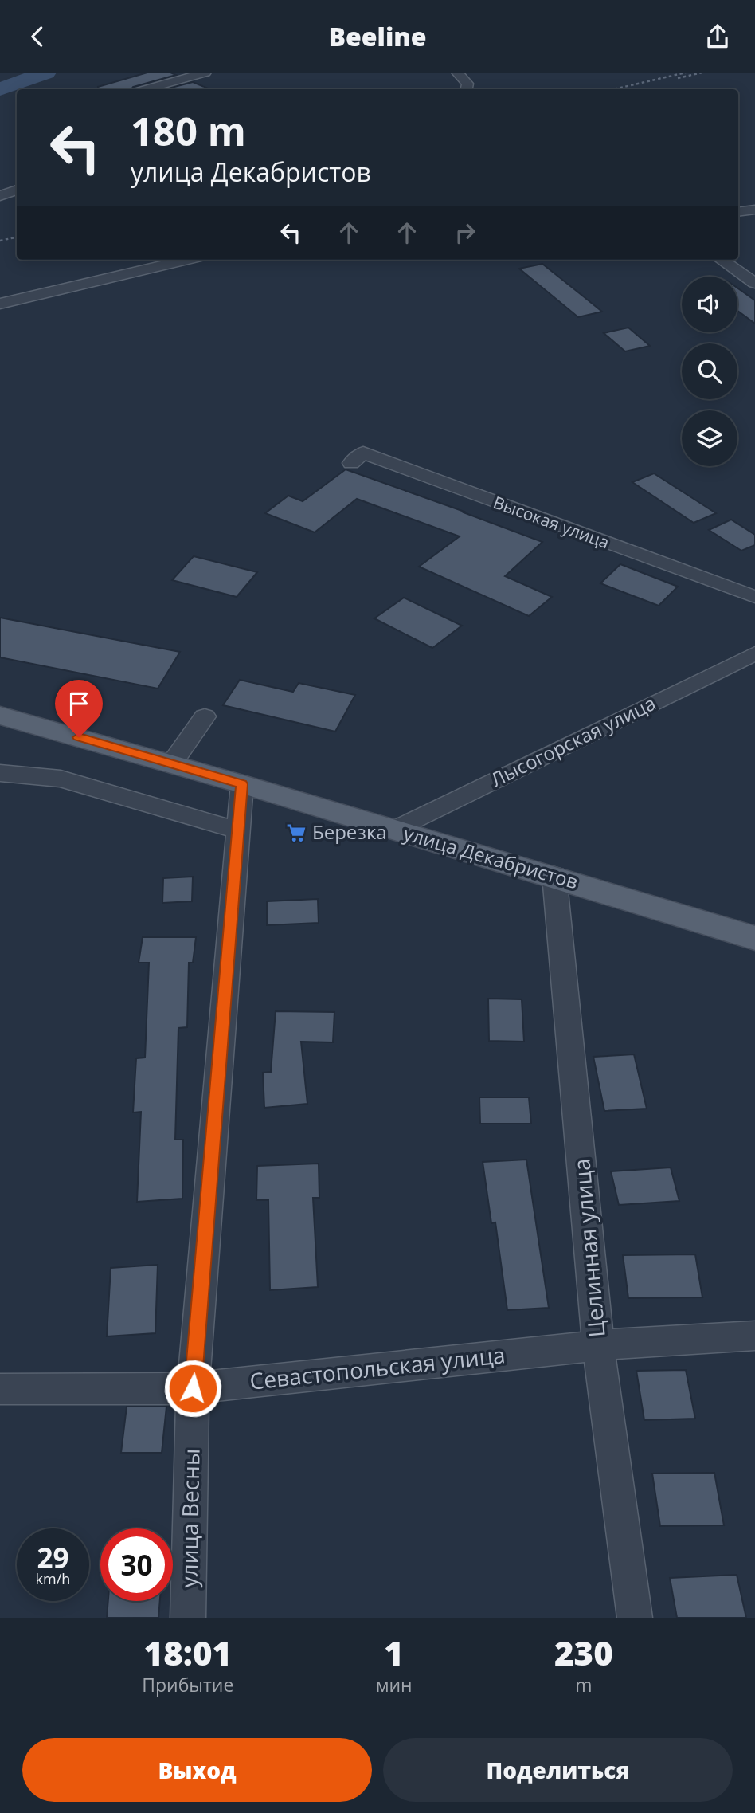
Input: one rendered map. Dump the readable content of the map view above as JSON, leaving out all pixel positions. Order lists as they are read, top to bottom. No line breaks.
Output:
{"streets":{"main road":["улица Декабристов"],"street":["Высокая улица","Лысогорская улица","Целинная улица","Севастопольская улица","улица Весны"]},"crossings":[["Лысогорская улица","улица Декабристов"],["улица Декабристов","Целинная улица"],["улица Декабристов","улица Весны"],["Целинная улица","Севастопольская улица"],["Севастопольская улица","улица Весны"]],"places":{"supermarket":["Березка"]},"page":{"header":"Beeline","turn":["180 m","улица Декабристов"],"speed":"29 km/h","limit":"30","eta":["18:01","Прибытие","1","мин","230","m"],"buttons":["Выход","Поделиться"]}}
